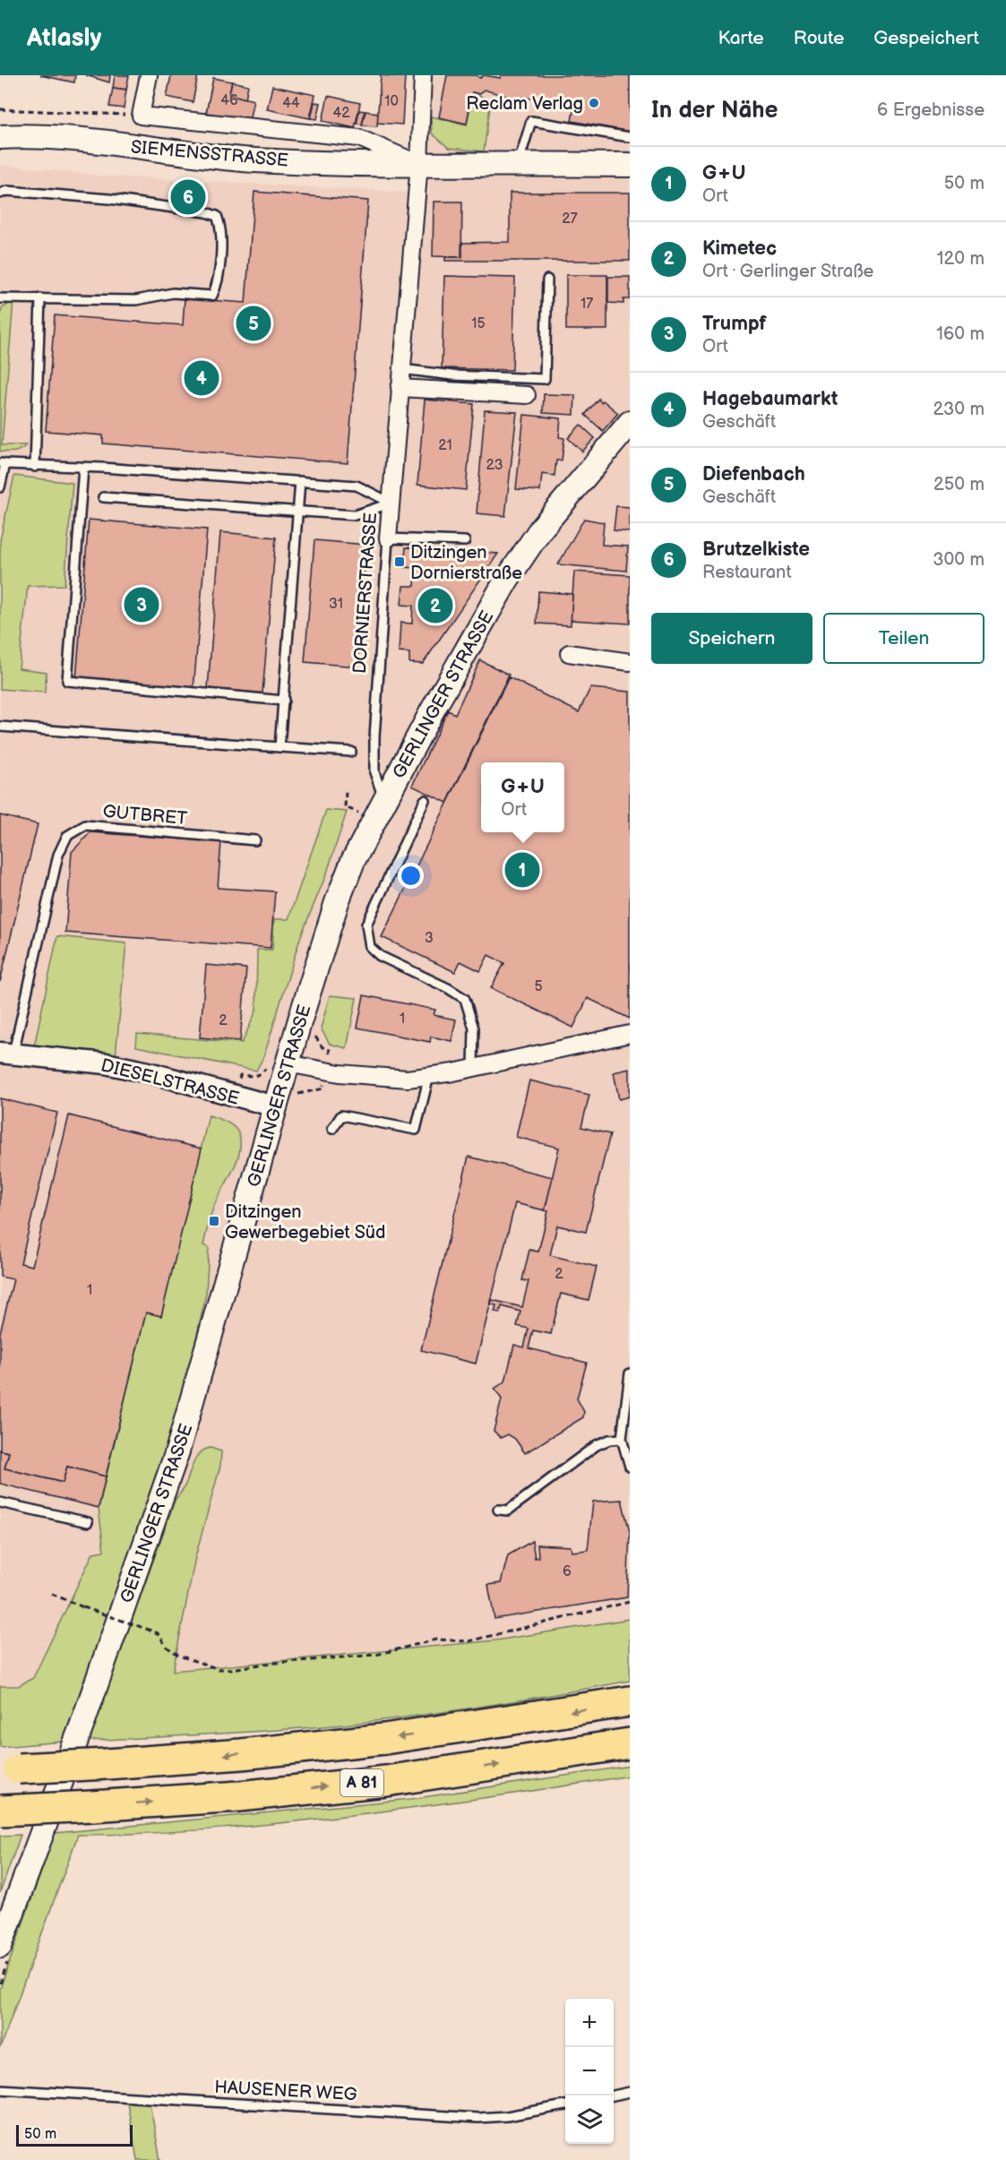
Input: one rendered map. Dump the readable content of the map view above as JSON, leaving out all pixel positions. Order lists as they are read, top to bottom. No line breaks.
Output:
{"streets":{"highway":["A 81"],"main road":["SIEMENSSTRASSE","GERLINGER STRASSE"],"street":["DORNIERSTRASSE","DIESELSTRASSE"],"lane":["GUTBRET","HAUSENER WEG"]},"crossings":[["SIEMENSSTRASSE","DORNIERSTRASSE"],["DORNIERSTRASSE","GERLINGER STRASSE"],["GERLINGER STRASSE","DIESELSTRASSE"],["GUTBRET","DIESELSTRASSE"]],"places":{"other":["Reclam Verlag"],"transit":["Ditzingen Dornierstraße","Ditzingen Gewerbegebiet Süd"]},"house_numbers":["46","10","44","42","27","17","15","21","23","31","3","5","1","2","2","1","6"],"scale_bar":"50 m","page":{"header":"Atlasly","nav":["Karte","Route","Gespeichert"],"heading":["In der Nähe","6 Ergebnisse"],"list":[{"mark":"1","name":"G+U","note":"Ort","value":"50 m"},{"mark":"2","name":"Kimetec","note":"Ort · Gerlinger Straße","value":"120 m"},{"mark":"3","name":"Trumpf","note":"Ort","value":"160 m"},{"mark":"4","name":"Hagebaumarkt","note":"Geschäft","value":"230 m"},{"mark":"5","name":"Diefenbach","note":"Geschäft","value":"250 m"},{"mark":"6","name":"Brutzelkiste","note":"Restaurant","value":"300 m"}],"pins":["6","5","4","3","2","1"],"buttons":["Speichern","Teilen"],"popup":["G+U","Ort"],"map_buttons":["+","−"],"scale":"50 m"}}
